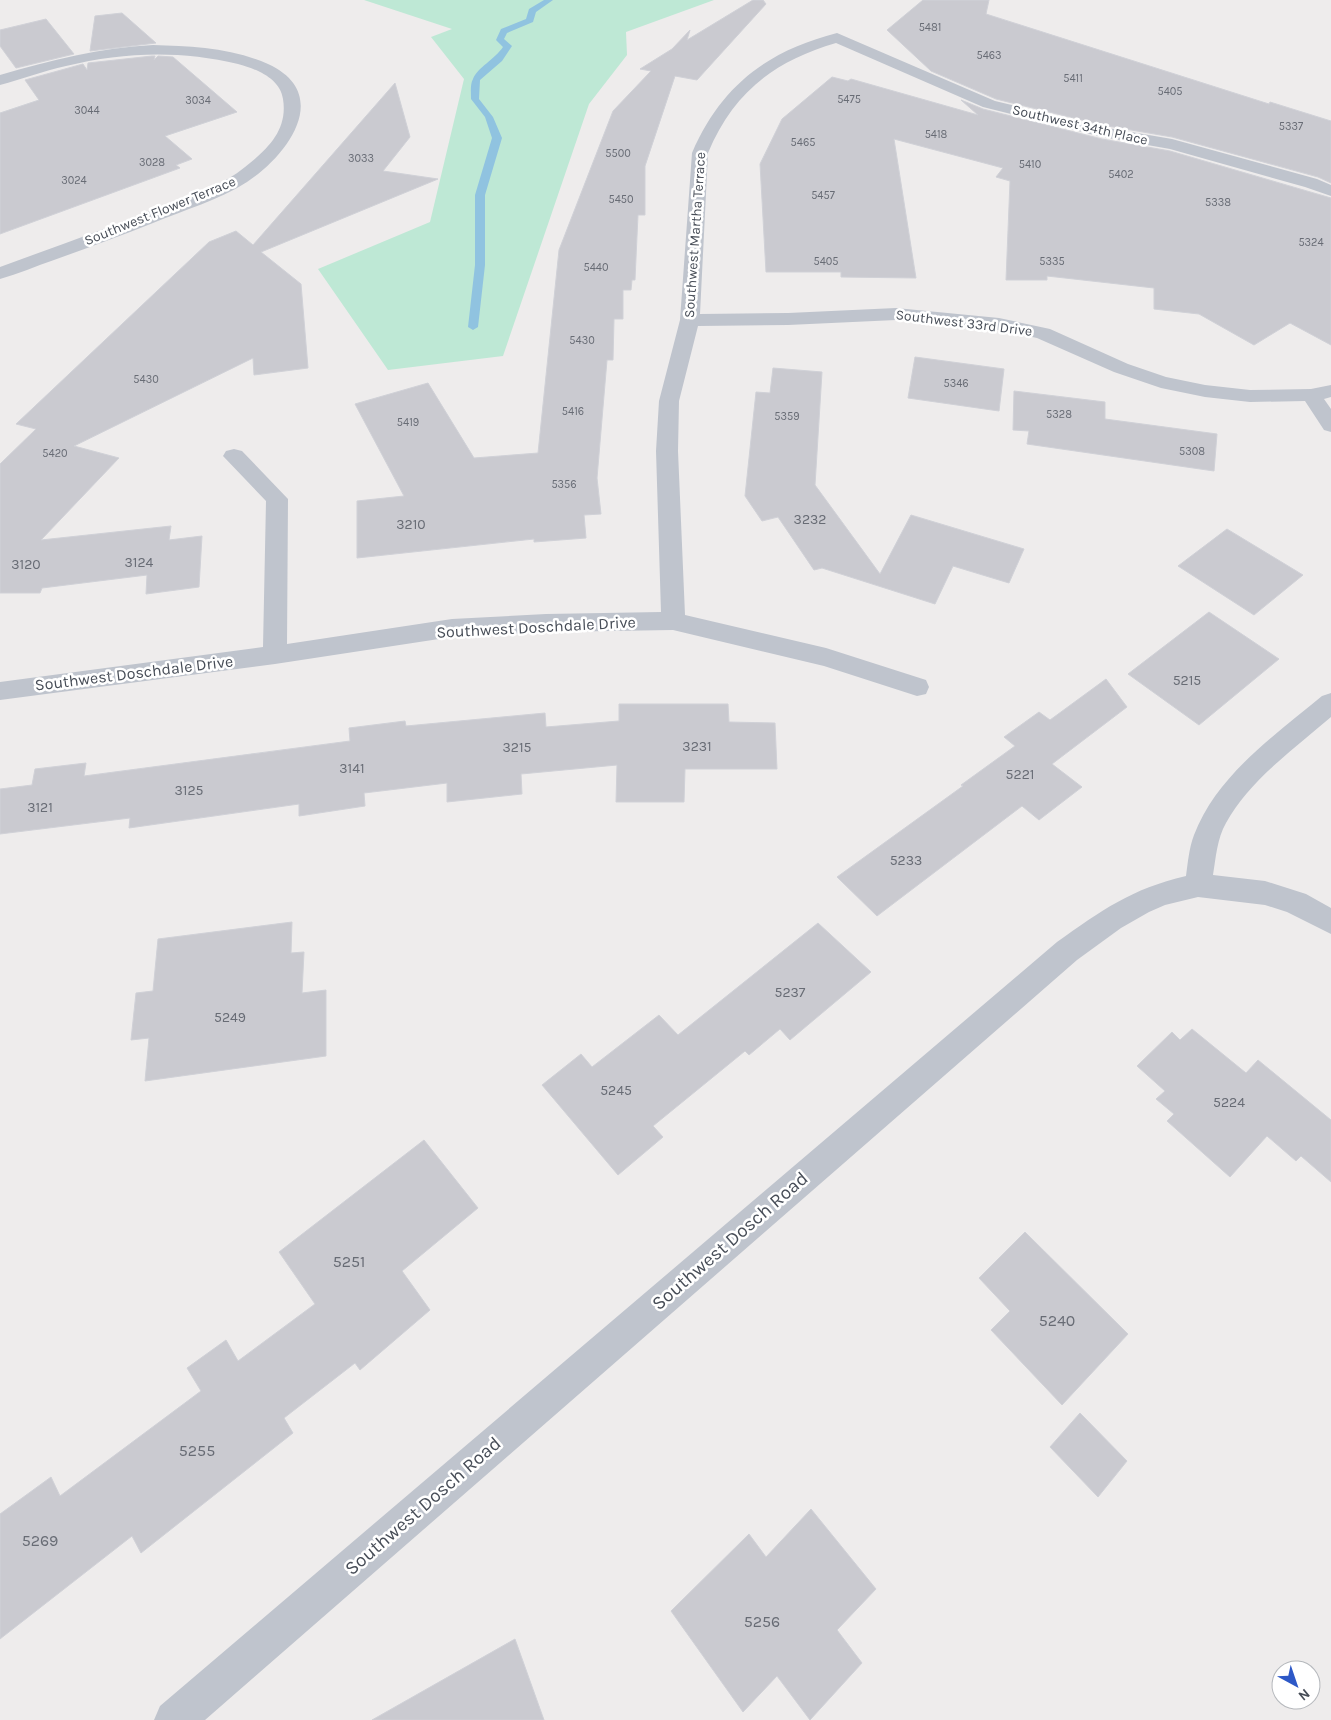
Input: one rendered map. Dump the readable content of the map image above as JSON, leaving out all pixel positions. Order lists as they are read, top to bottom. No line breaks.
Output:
{"streets":{"street":["Southwest 34th Place","Southwest Flower Terrace","Southwest Martha Terrace","Southwest 33rd Drive","Southwest Doschdale Drive","Southwest Dosch Road"]},"crossings":[["Southwest 34th Place","Southwest Martha Terrace"],["Southwest Martha Terrace","Southwest 33rd Drive"],["Southwest Martha Terrace","Southwest Doschdale Drive"]],"house_numbers":["5481","5463","5411","5405","5475","3034","3044","5337","5418","5465","5500","3033","3028","5410","5402","3024","5457","5450","5338","5324","5405","5335","5440","5430","5430","5346","5416","5328","5359","5419","5308","5420","5356","3232","3210","3124","3120","5215","3231","3215","3141","5221","3125","3121","5233","5237","5249","5245","5224","5251","5240","5255","5269","5256"],"north":"bottom right"}
